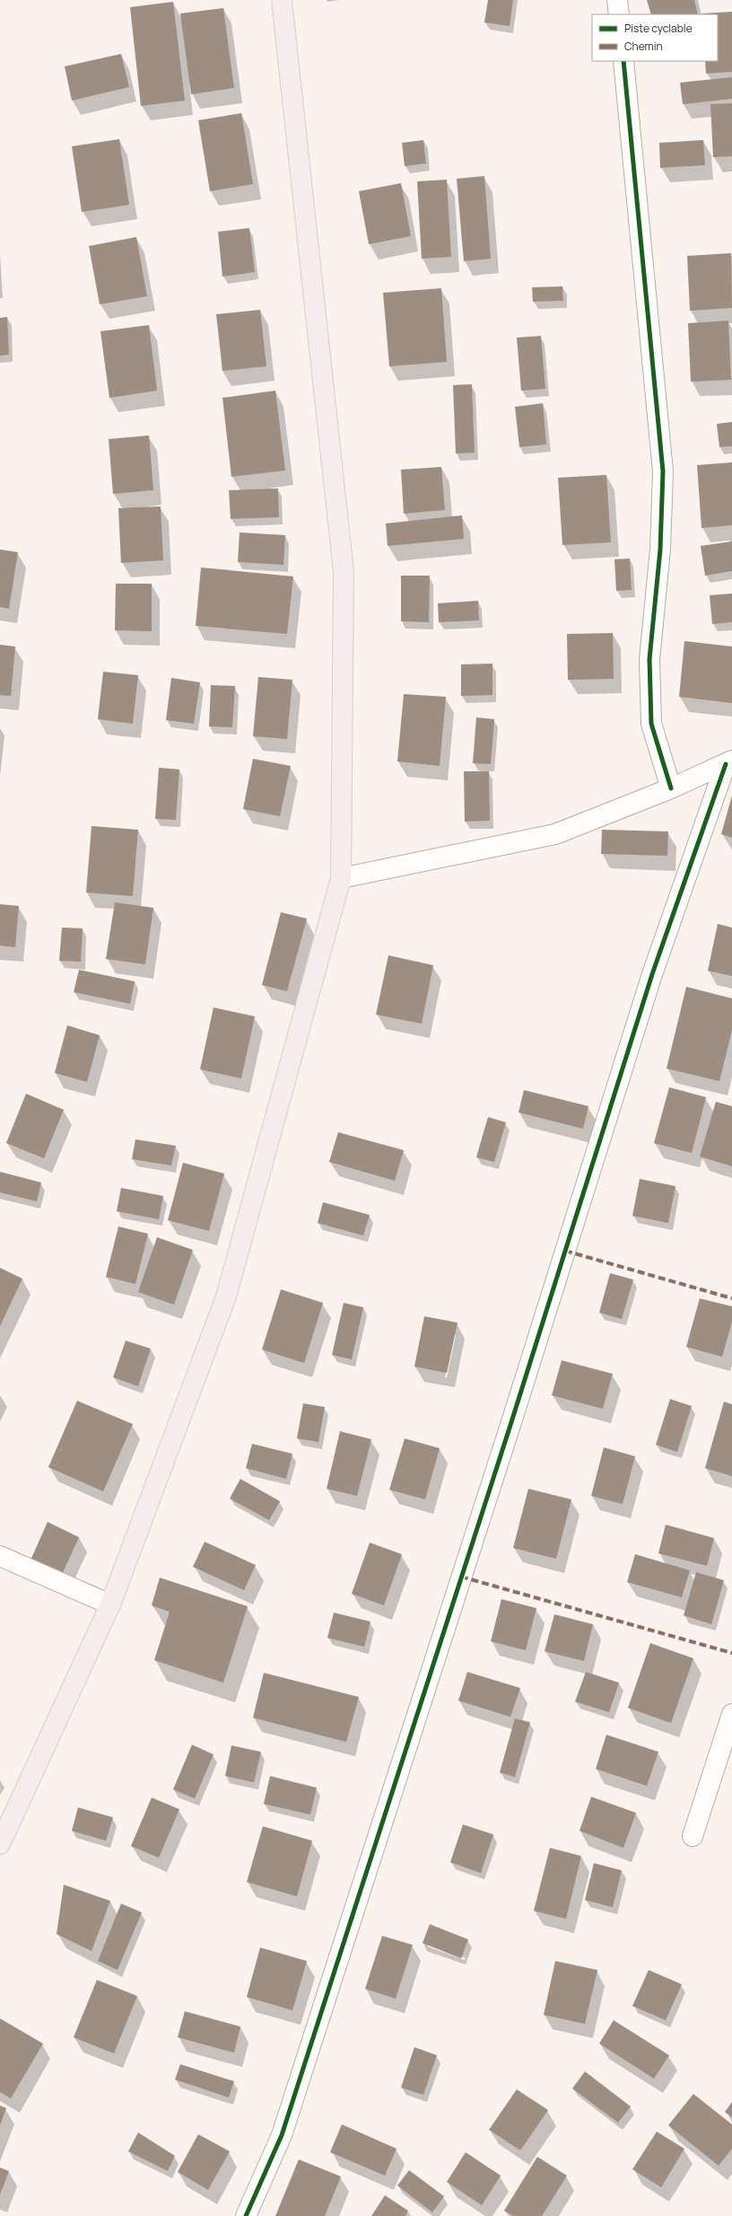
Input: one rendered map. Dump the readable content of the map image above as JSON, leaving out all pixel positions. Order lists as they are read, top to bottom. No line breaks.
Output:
{"legend":["Piste cyclable","Chemin"]}
